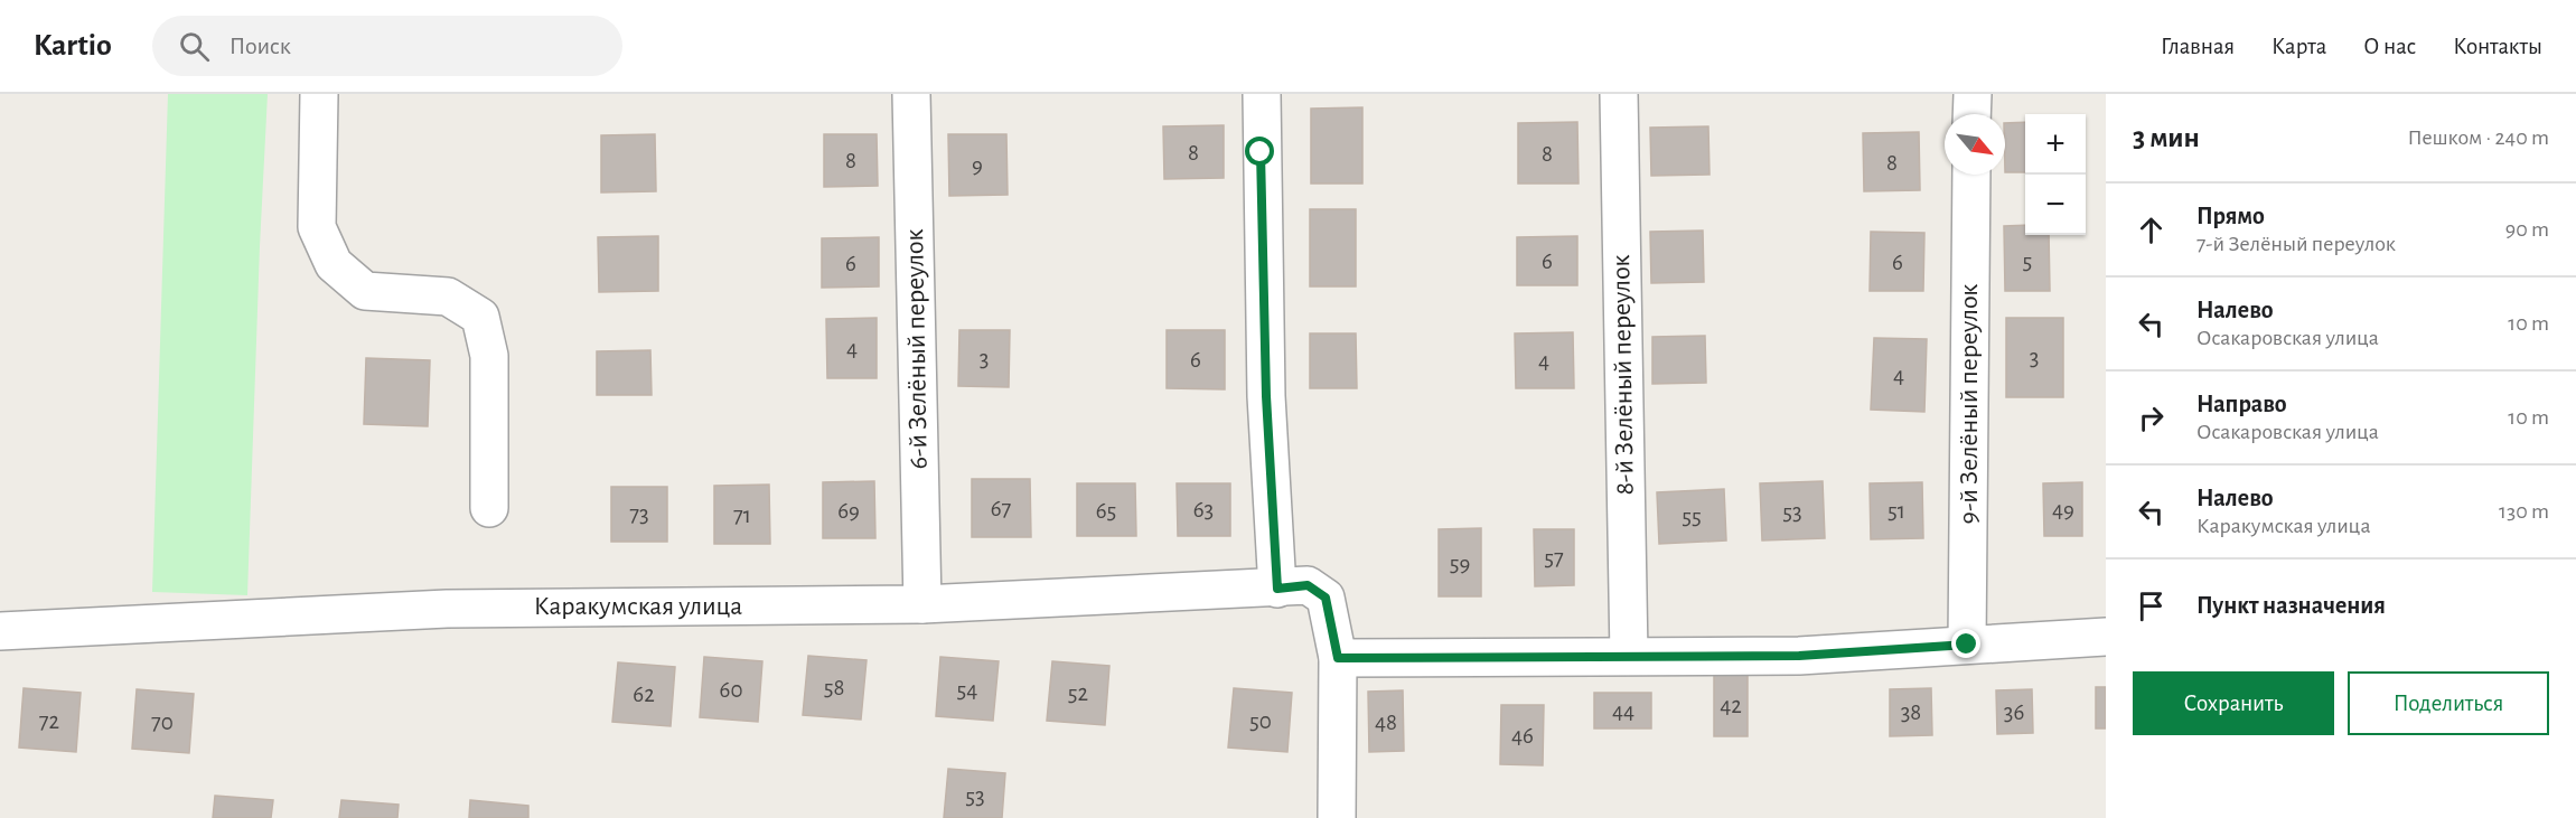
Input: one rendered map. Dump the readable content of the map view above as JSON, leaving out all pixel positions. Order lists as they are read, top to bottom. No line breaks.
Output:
{"streets":{"street":["6-й Зелёный переулок","8-й Зелёный переулок","9-й Зелёный переулок","Каракумская улица"]},"crossings":[["6-й Зелёный переулок","Каракумская улица"]],"house_numbers":["8","8","8","8","9","6","5","6","6","4","3","3","6","4","4","67","63","49","69","65","51","53","73","71","55","57","59","58","60","54","52","62","42","44","38","36","72","50","70","48","46","53"],"north":"bottom right","page":{"header":"Kartio","search":"Поиск","nav":["Главная","Карта","О нас","Контакты"],"heading":["3 мин","Пешком · 240 m"],"map_buttons":["+","−"],"list":[["Прямо","7-й Зелёный переулок","90 m"],["Налево","Осакаровская улица","10 m"],["Направо","Осакаровская улица","10 m"],["Налево","Каракумская улица","130 m"],"Пункт назначения"],"buttons":["Сохранить","Поделиться"]}}
